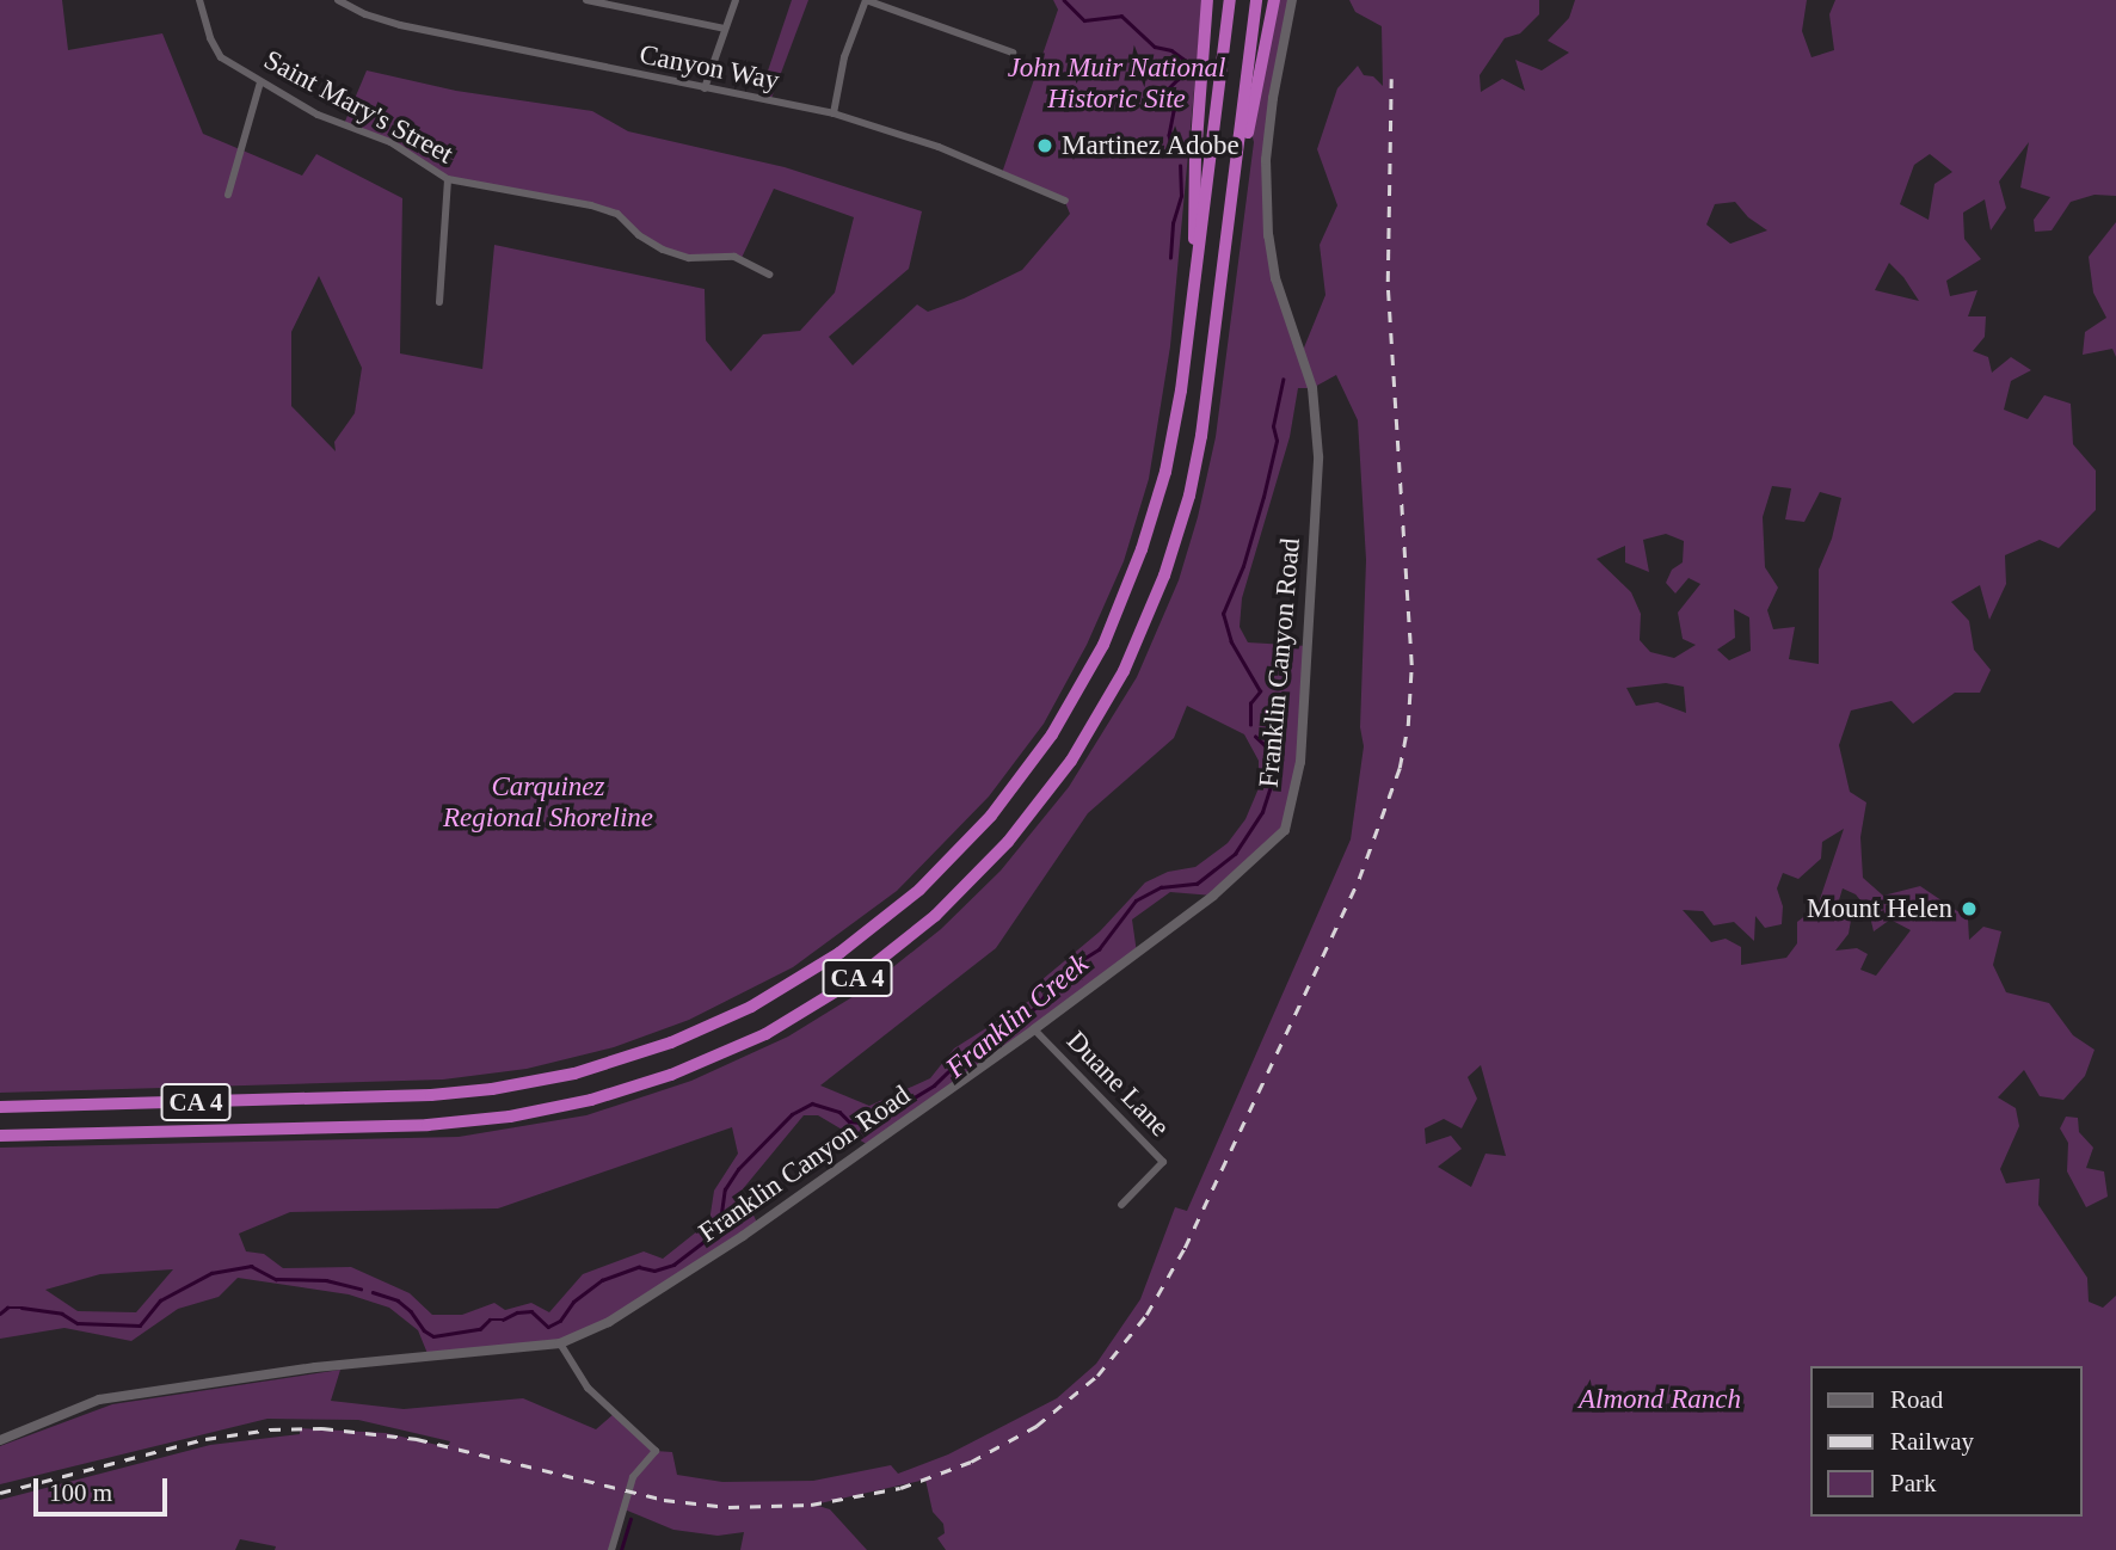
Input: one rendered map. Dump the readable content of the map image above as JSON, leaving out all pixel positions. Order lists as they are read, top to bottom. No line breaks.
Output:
{"streets":{"highway":["CA 4"],"street":["Canyon Way","Saint Mary's Street","Franklin Canyon Road","Duane Lane"]},"crossings":[["Franklin Canyon Road","Duane Lane"]],"water":["Franklin Creek"],"parks":["John Muir National Historic Site","Carquinez Regional Shoreline","Almond Ranch"],"places":["Martinez Adobe","Mount Helen"],"legend":["Road","Railway","Park"],"scale_bar":"100 m"}
